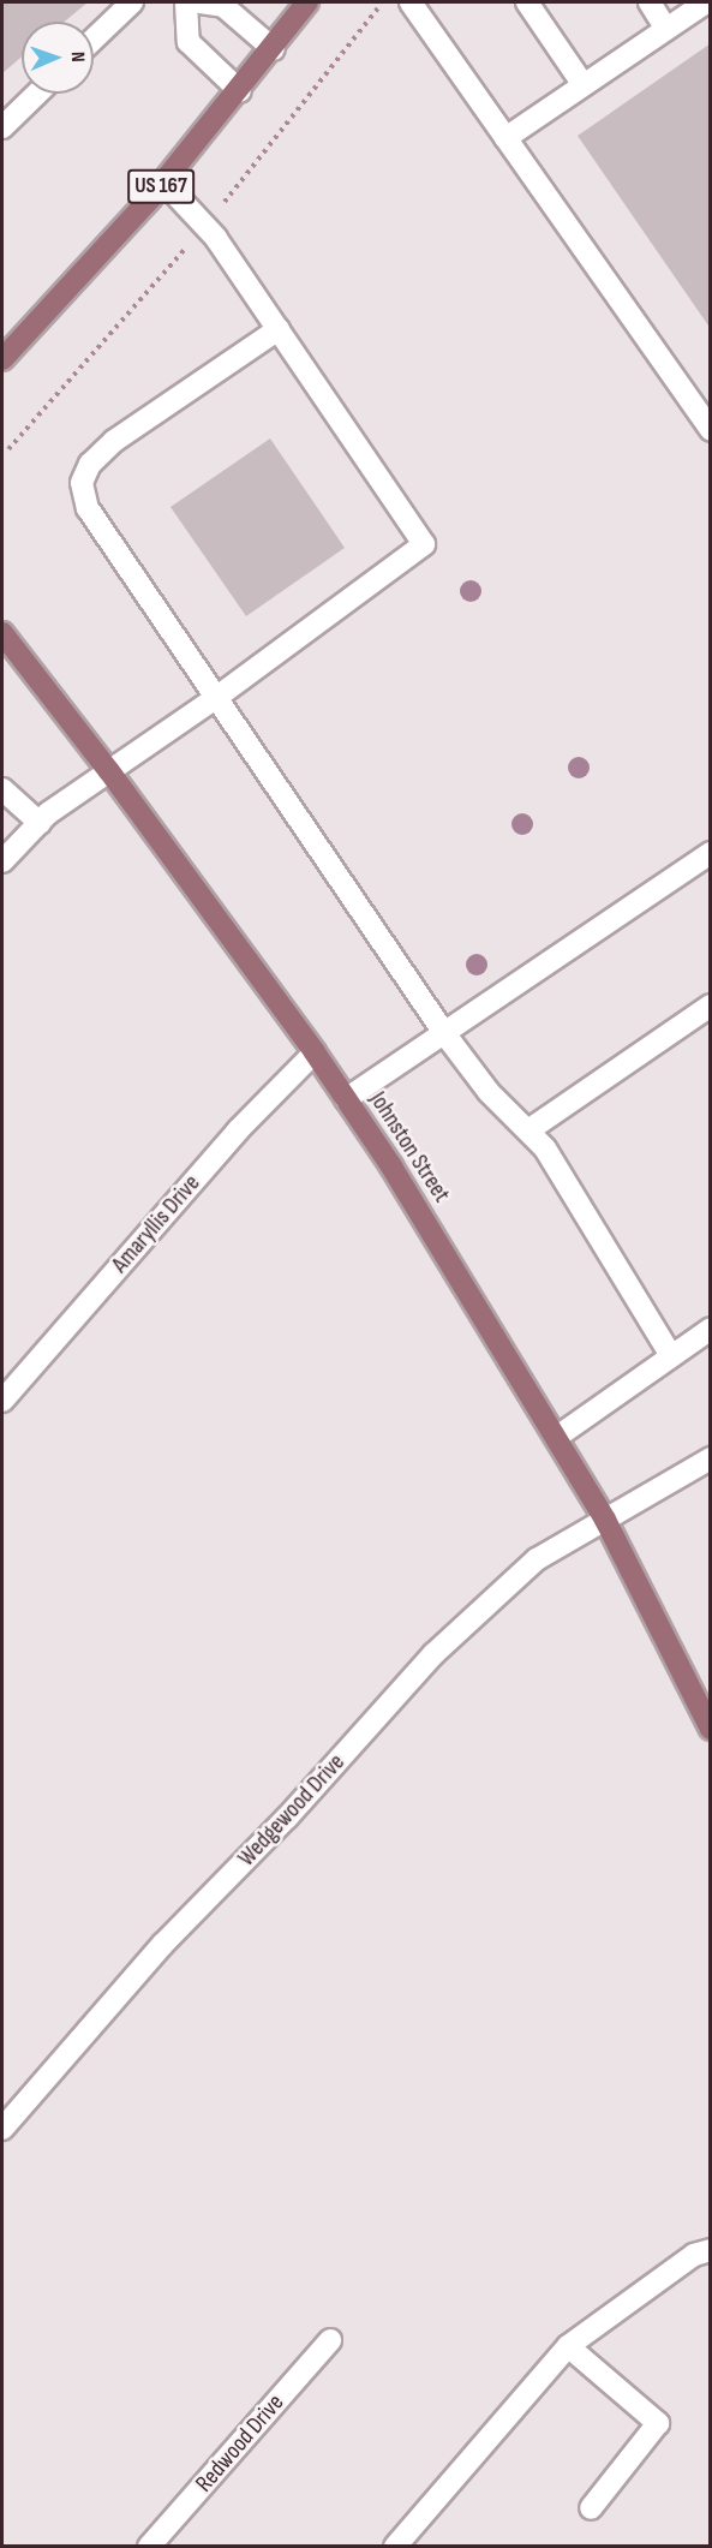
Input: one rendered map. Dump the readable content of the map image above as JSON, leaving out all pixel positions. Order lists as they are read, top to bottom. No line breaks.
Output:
{"streets":{"main road":["US 167","Johnston Street"],"street":["Amaryllis Drive","Wedgewood Drive","Redwood Drive"]},"crossings":[["Johnston Street","Amaryllis Drive"],["Johnston Street","Wedgewood Drive"]],"north":"right"}
